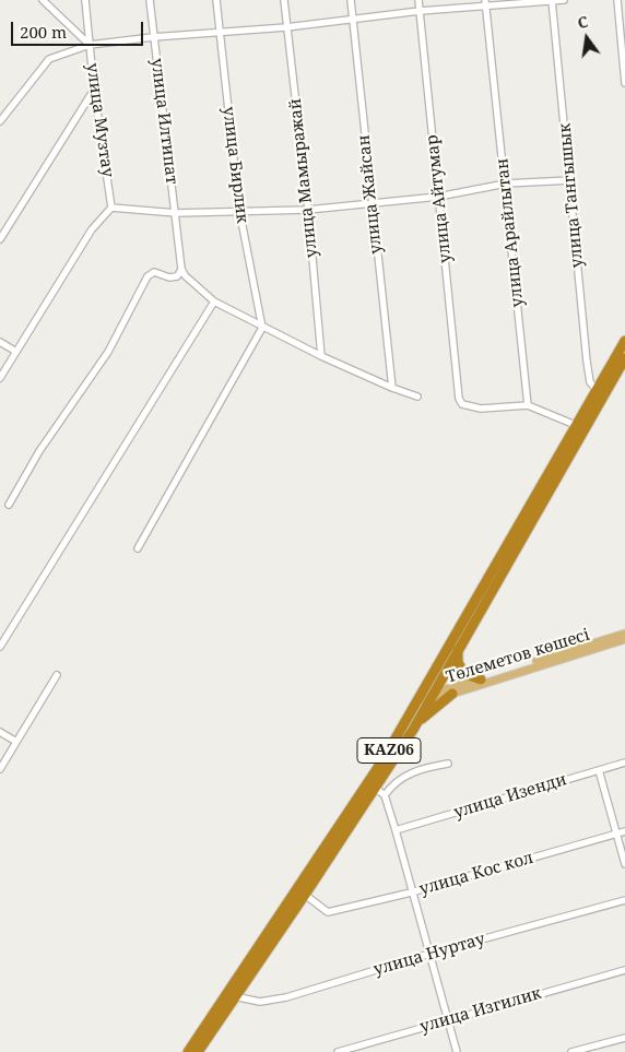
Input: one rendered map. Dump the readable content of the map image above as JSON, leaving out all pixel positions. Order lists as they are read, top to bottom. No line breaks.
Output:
{"streets":{"highway":["KАZ06"],"main road":["Төлеметов көшесі"],"street":["улица Музтау","улица Илтипат","улица Бирлик","улица Мамыражай","улица Жайсан","улица Тангышык","улица Айтумар","улица Арайлытан","улица Изенди","улица Кос кол","улица Нуртау","улица Изгилик"]},"crossings":[["улица Тангышык","KАZ06"],["улица Айтумар","улица Арайлытан"],["Төлеметов көшесі","KАZ06"],["KАZ06","улица Кос кол"],["KАZ06","улица Нуртау"]],"scale_bar":"200 m","north":"top"}
